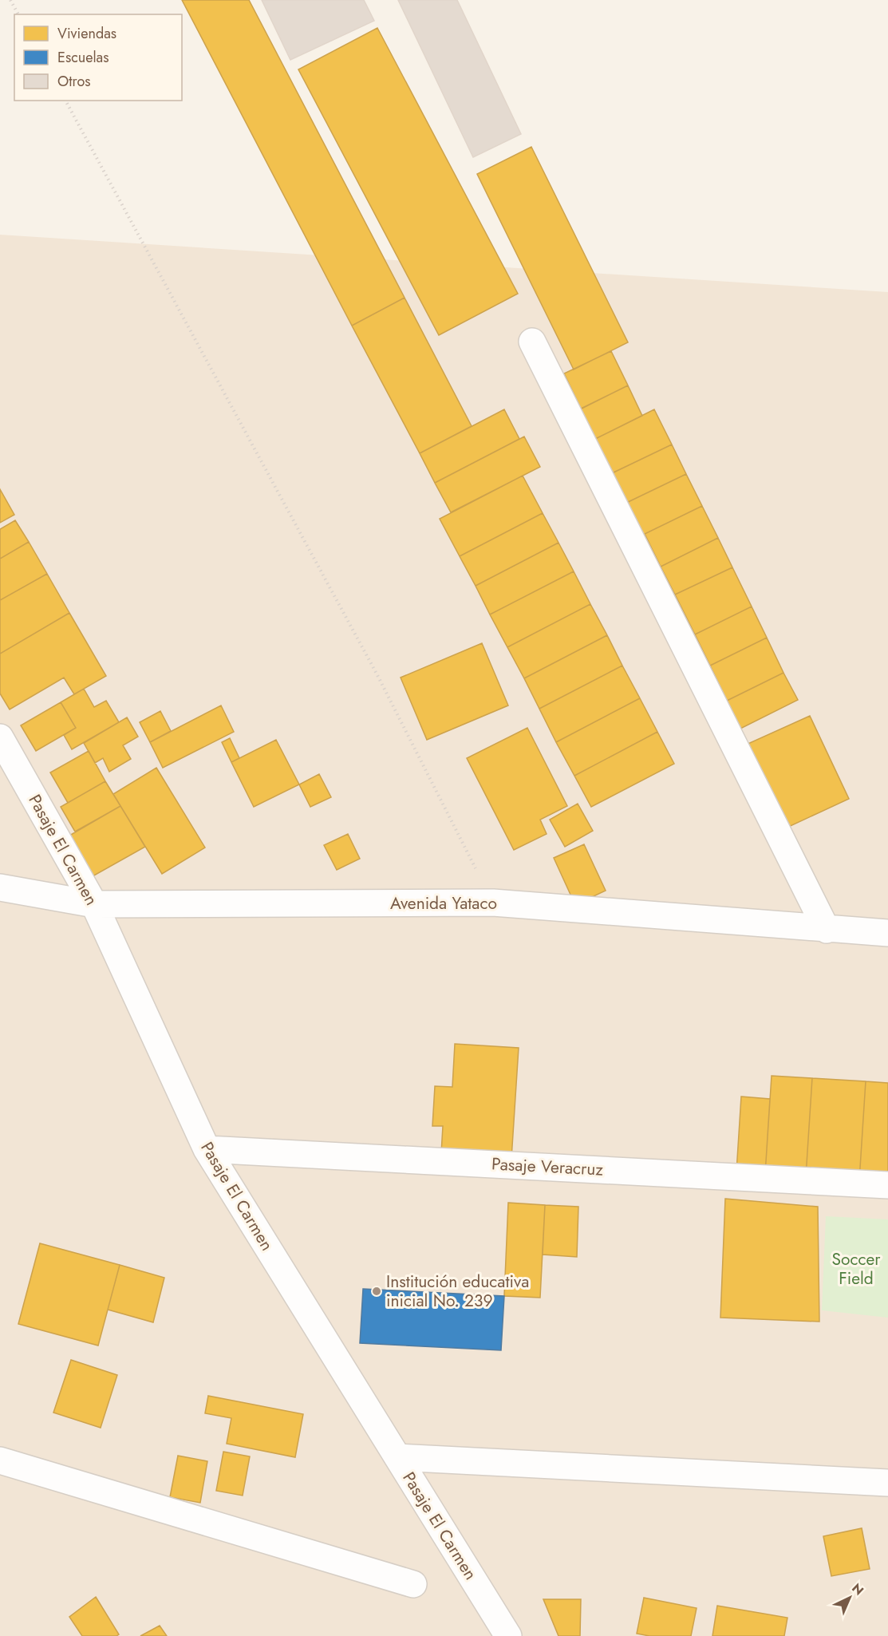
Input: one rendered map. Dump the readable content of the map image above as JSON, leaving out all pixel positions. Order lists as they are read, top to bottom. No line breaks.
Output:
{"streets":{"street":["Pasaje El Carmen","Avenida Yataco","Pasaje Veracruz"]},"crossings":[["Pasaje El Carmen","Avenida Yataco"],["Pasaje El Carmen","Pasaje Veracruz"]],"parks":["Soccer Field"],"places":["Institución educativa inicial No. 239"],"legend":["Viviendas","Escuelas","Otros"],"north":"top right"}
